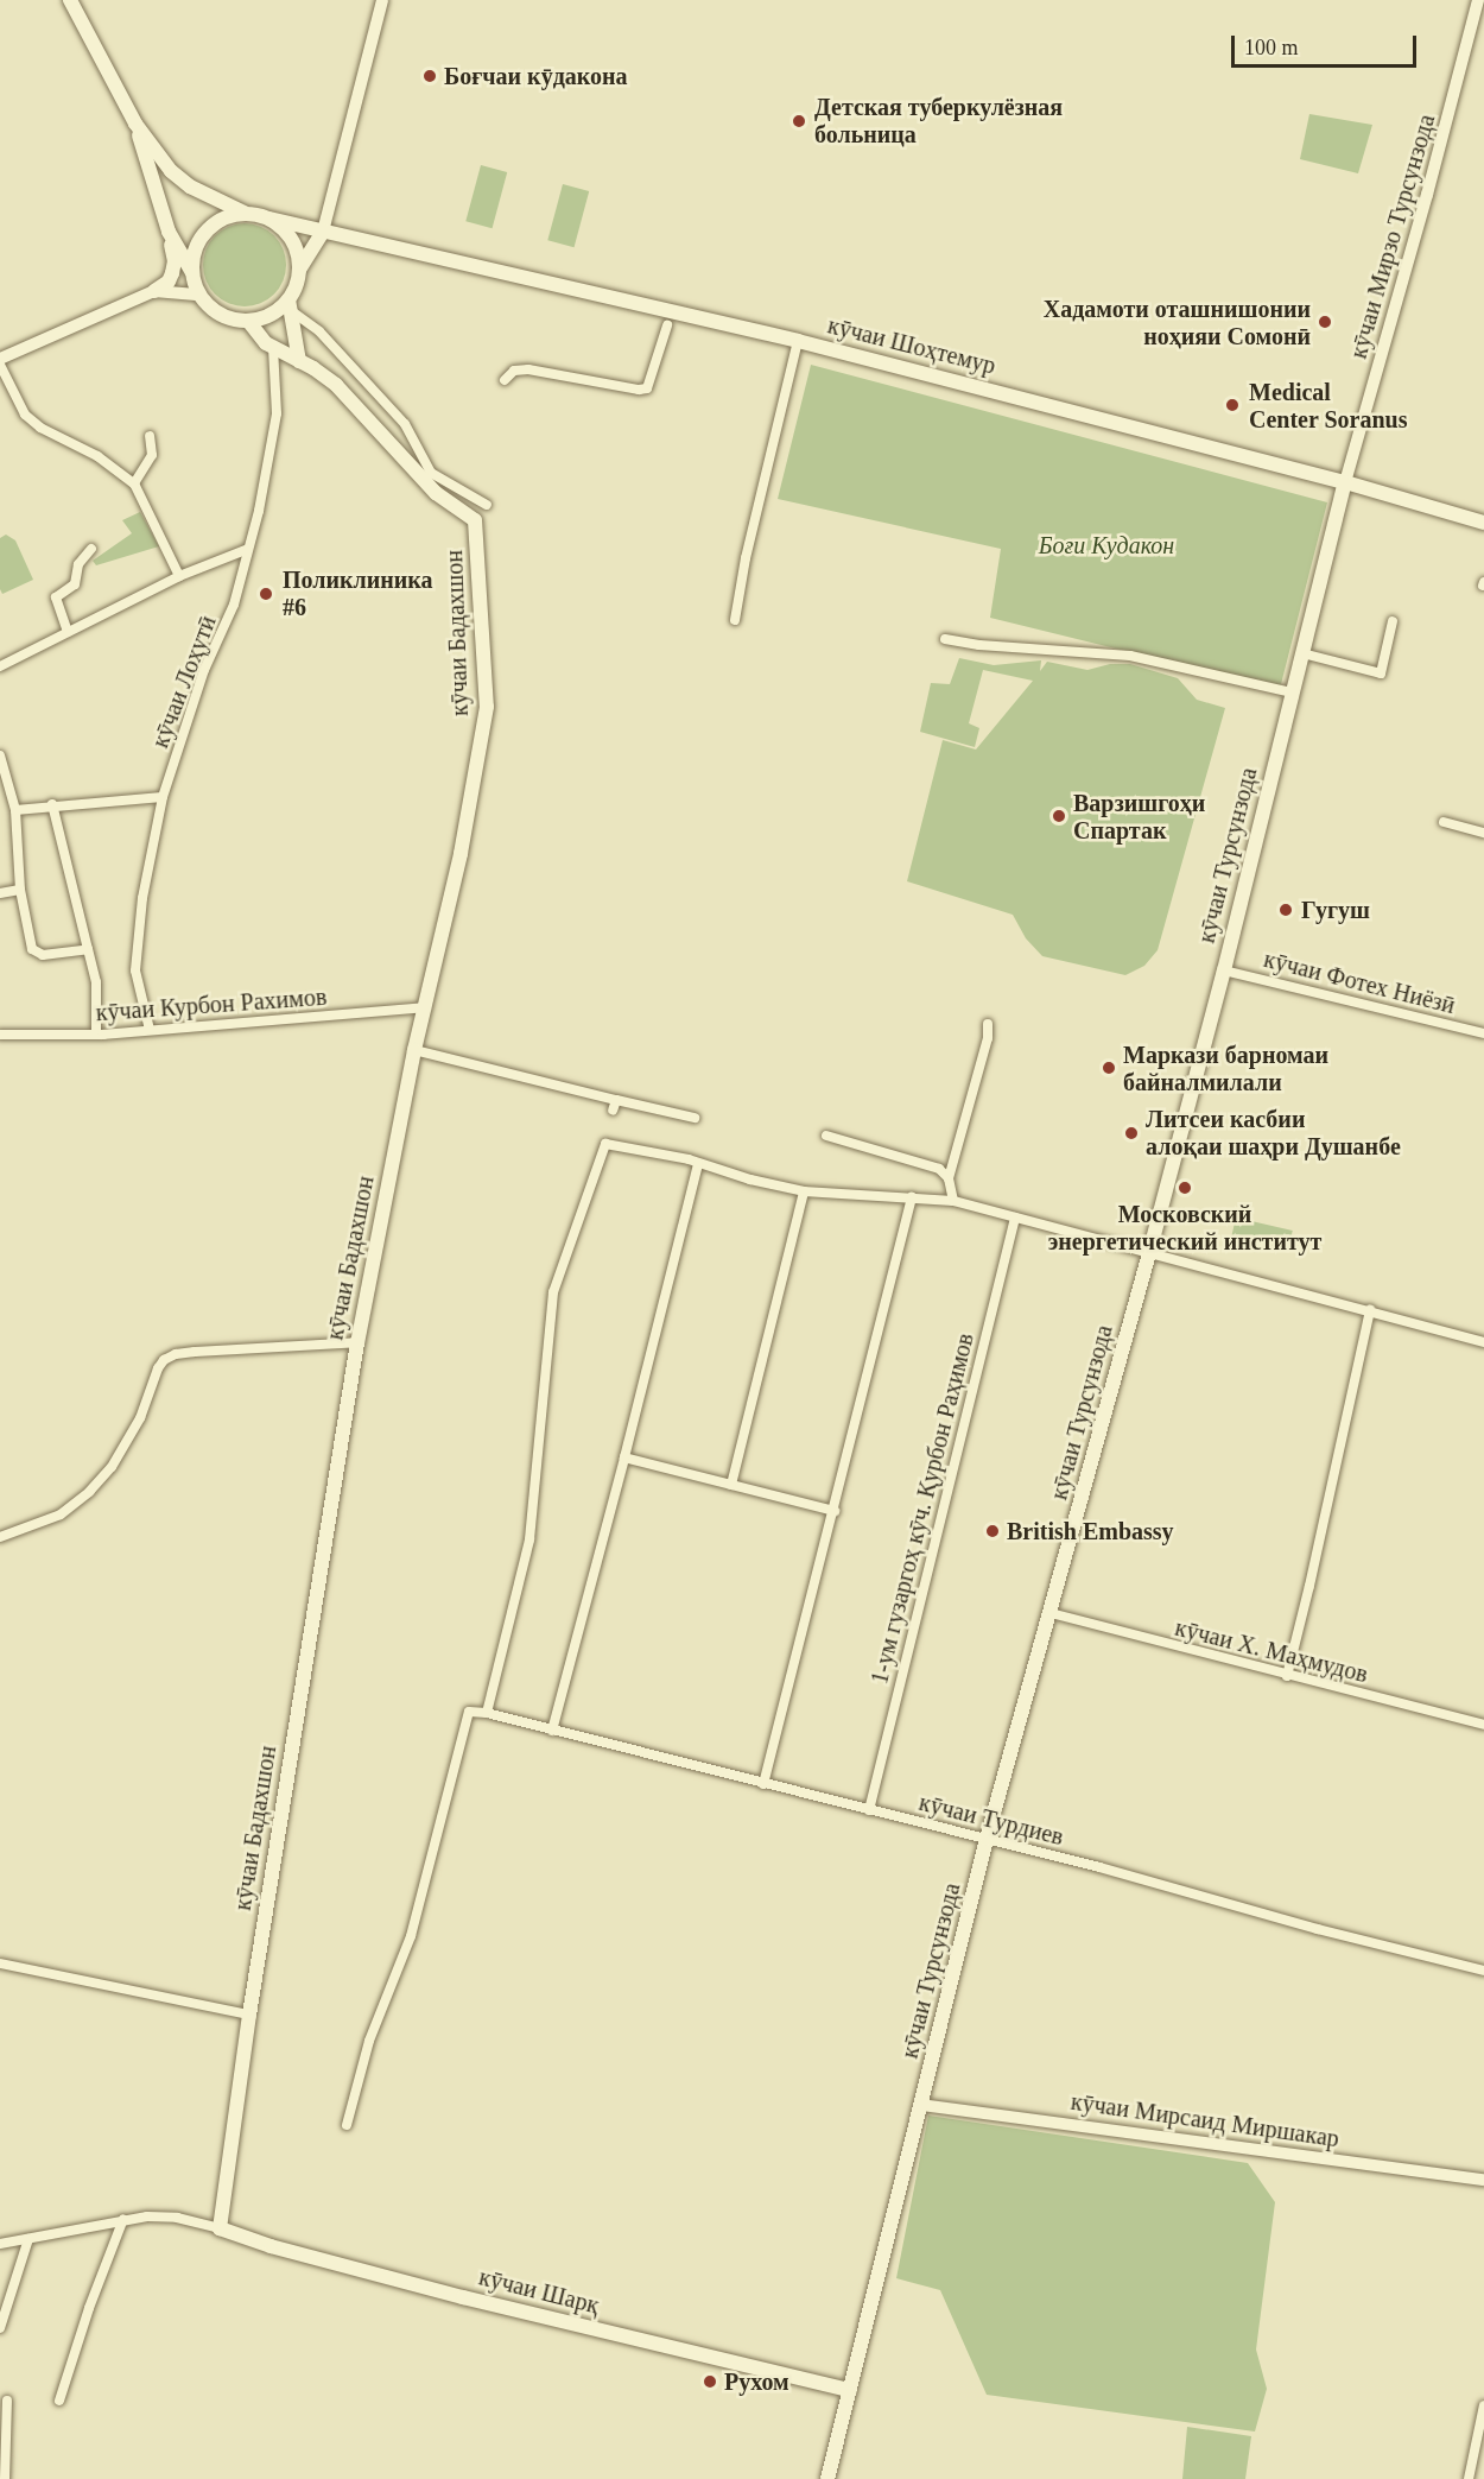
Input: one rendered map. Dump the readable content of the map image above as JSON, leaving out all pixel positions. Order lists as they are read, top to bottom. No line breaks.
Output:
{"streets":{"main road":["кӯчаи Шоҳтемур","кӯчаи Бадахшон","кӯчаи Турсунзода","кӯчаи Шарқ"],"street":["кӯчаи Мирзо Турсунзода","кӯчаи Лоҳутӣ","кӯчаи Фотех Ниёзӣ","кӯчаи Курбон Рахимов","1-ум гузаргоҳ кӯч. Қурбон Раҳимов","кӯчаи Х. Маҳмудов","кӯчаи Турдиев","кӯчаи Мирсаид Миршакар"]},"crossings":[["кӯчаи Мирзо Турсунзода","кӯчаи Шоҳтемур"],["кӯчаи Мирзо Турсунзода","кӯчаи Турсунзода"],["кӯчаи Шоҳтемур","кӯчаи Турсунзода"],["кӯчаи Бадахшон","кӯчаи Курбон Рахимов"],["кӯчаи Бадахшон","кӯчаи Шарқ"],["кӯчаи Лоҳутӣ","кӯчаи Курбон Рахимов"],["кӯчаи Турсунзода","кӯчаи Фотех Ниёзӣ"],["кӯчаи Турсунзода","кӯчаи Х. Маҳмудов"],["кӯчаи Турсунзода","кӯчаи Турдиев"],["кӯчаи Турсунзода","кӯчаи Мирсаид Миршакар"],["кӯчаи Турсунзода","кӯчаи Шарқ"],["1-ум гузаргоҳ кӯч. Қурбон Раҳимов","кӯчаи Турдиев"]],"parks":["Боғи Кудакон"],"places":["Боғчаи кӯдакона","Детская туберкулёзная больница","Хадамоти оташнишонии ноҳияи Сомонӣ","Medical Center Soranus","Поликлиника #6","Варзишгоҳи Спартак","Гугуш","Маркази барномаи байналмилали","Литсеи касбии алоқаи шаҳри Душанбе","Московский энергетический институт","British Embassy","Рухом"],"scale_bar":"100 m"}
